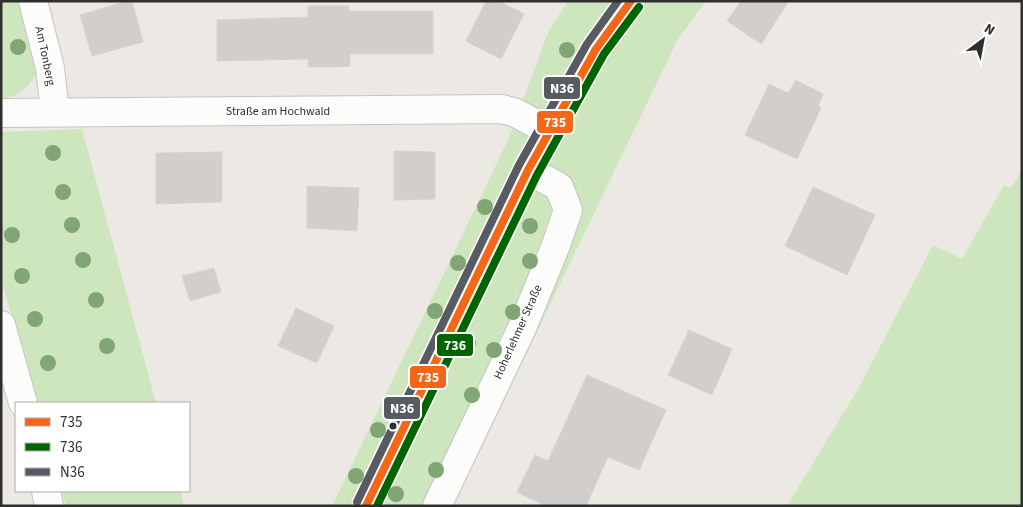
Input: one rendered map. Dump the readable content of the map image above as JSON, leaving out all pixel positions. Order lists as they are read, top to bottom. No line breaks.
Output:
{"streets":{"street":["Am Tonberg","Straße am Hochwald","Hoherlehmer Straße"]},"crossings":[["Am Tonberg","Straße am Hochwald"]],"lines":["transit line 735","transit line N36","transit line 736"],"legend":["735","736","N36"],"north":"top right"}
